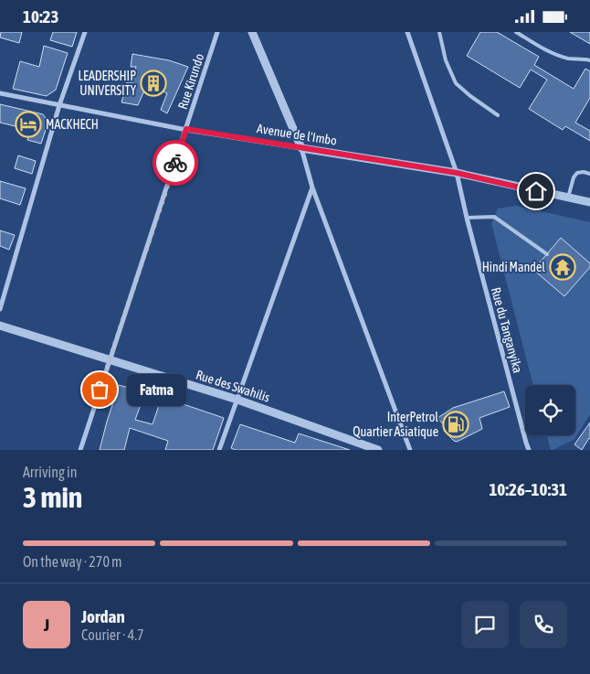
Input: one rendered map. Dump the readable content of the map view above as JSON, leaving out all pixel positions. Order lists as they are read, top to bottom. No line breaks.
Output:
{"streets":{"street":["Rue Kirundo","Avenue de l'Imbo","Rue du Tanganyika","Rue des Swahilis"]},"crossings":[["Rue Kirundo","Avenue de l'Imbo"],["Rue Kirundo","Rue des Swahilis"],["Avenue de l'Imbo","Rue du Tanganyika"]],"places":{"building":["LEADERSHIP UNIVERSITY"],"hotel":["MACKHECH"],"temple":["Hindi Mandel"],"other":["Fatma"],"fuel station":["InterPetrol Quartier Asiatique"]},"page":{"status":"10:23","bubble":"Fatma","heading":["3 min","Arriving in","10:26–10:31"],"panel":["Jordan","Courier · 4.7"],"bar":"On the way · 270 m","round":"J"}}
